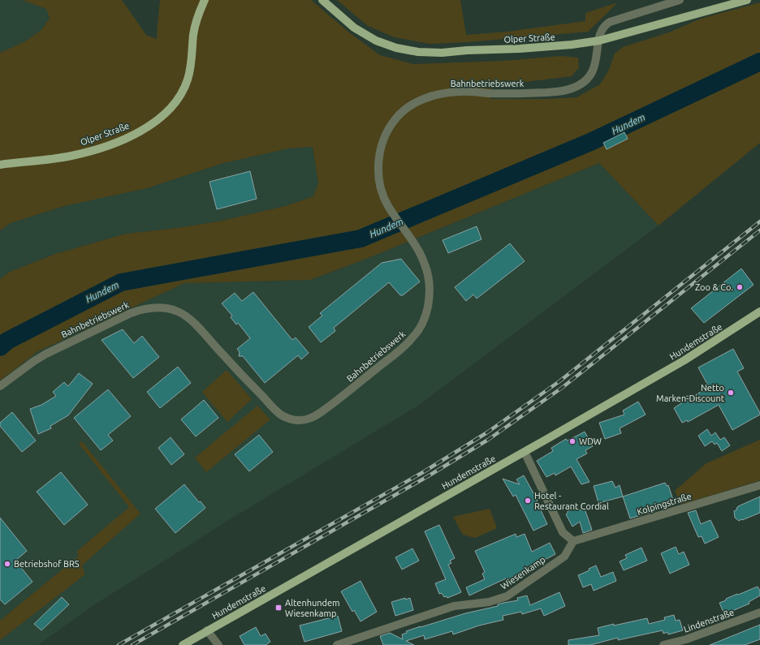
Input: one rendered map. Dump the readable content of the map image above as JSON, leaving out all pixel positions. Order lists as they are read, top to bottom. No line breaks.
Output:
{"streets":{"main road":["Olper Straße","Hundemstraße"],"street":["Bahnbetriebswerk","Kolpingstraße","Wiesenkamp","Lindenstraße"]},"crossings":[["Olper Straße","Bahnbetriebswerk"],["Kolpingstraße","Wiesenkamp"]],"water":["Hundem"],"places":{"other":["Zoo & Co.","Netto Marken-Discount","WDW","Hotel - Restaurant Cordial","Betriebshof BRS"],"transit":["Altenhundem Wiesenkamp"]}}
